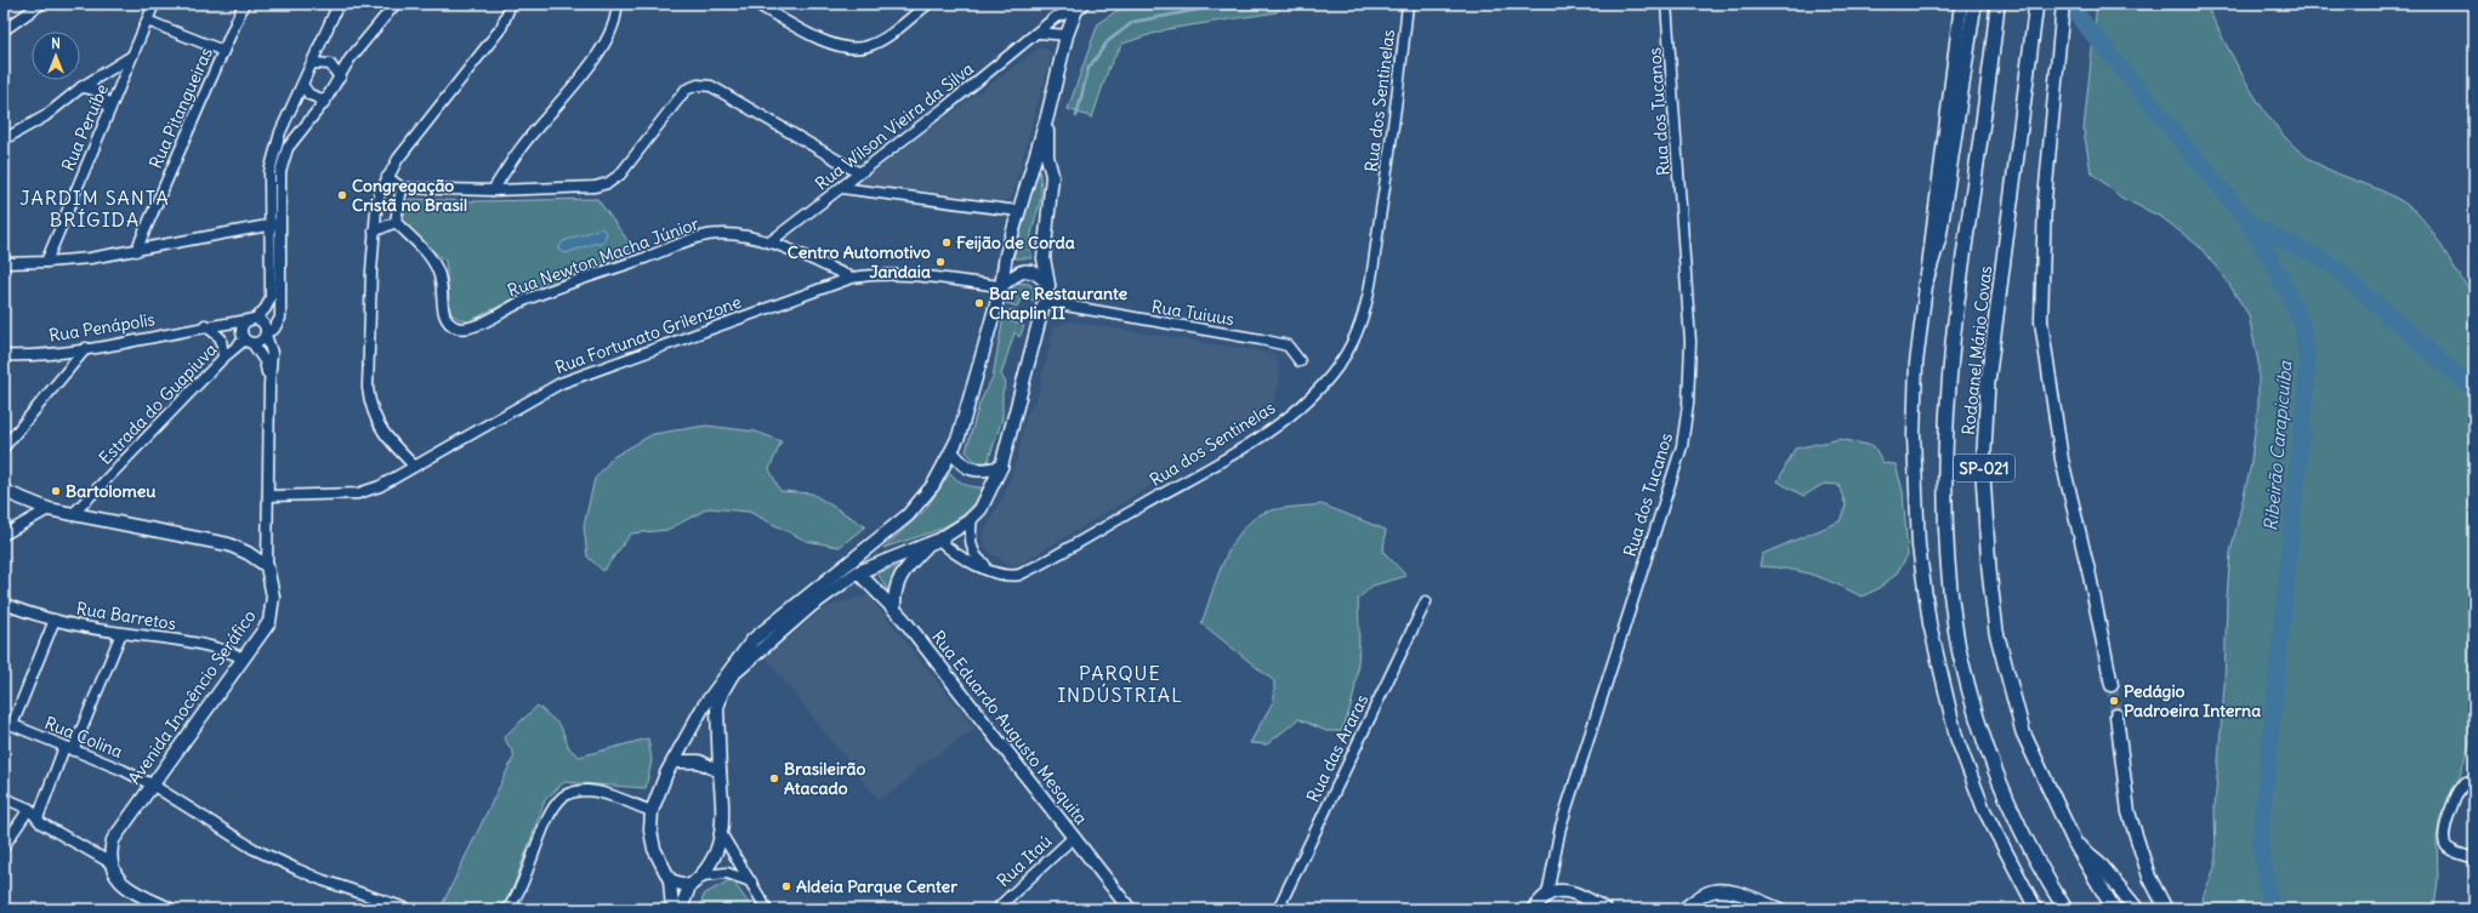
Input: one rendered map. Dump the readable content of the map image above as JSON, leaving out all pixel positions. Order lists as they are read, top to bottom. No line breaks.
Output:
{"streets":{"highway":["Rodoanel Mário Covas","SP-021"],"main road":["Avenida Inocêncio Seráfico","Rua Eduardo Augusto Mesquita"],"street":["Rua dos Sentinelas","Rua Pitangueiras","Rua dos Tucanos","Rua Wilson Vieira da Silva","Rua Peruíbe","Rua Newton Macha Júnior","Rua Tuiuus","Rua Penápolis","Rua Fortunato Grilenzone","Estrada do Guapiuva","Rua Barretos","Rua Colina","Rua das Araras","Rua Itaú"]},"crossings":[["Rua Wilson Vieira da Silva","Rua Newton Macha Júnior"],["Rua Newton Macha Júnior","Rua Fortunato Grilenzone"],["Rua Penápolis","Estrada do Guapiuva"],["Rua Barretos","Avenida Inocêncio Seráfico"],["Avenida Inocêncio Seráfico","Rua Colina"],["Rua Eduardo Augusto Mesquita","Rua Itaú"]],"districts":["JARDIM SANTA BRÍGIDA","PARQUE INDÚSTRIAL"],"water":["Ribeirão Carapicuíba"],"places":["Congregação Cristã no Brasil","Feijão de Corda","Centro Automotivo Jandaia","Bar e Restaurante Chaplin II","Bartolomeu","Pedágio Padroeira Interna","Brasileirão Atacado","Aldeia Parque Center"],"north":"top"}
